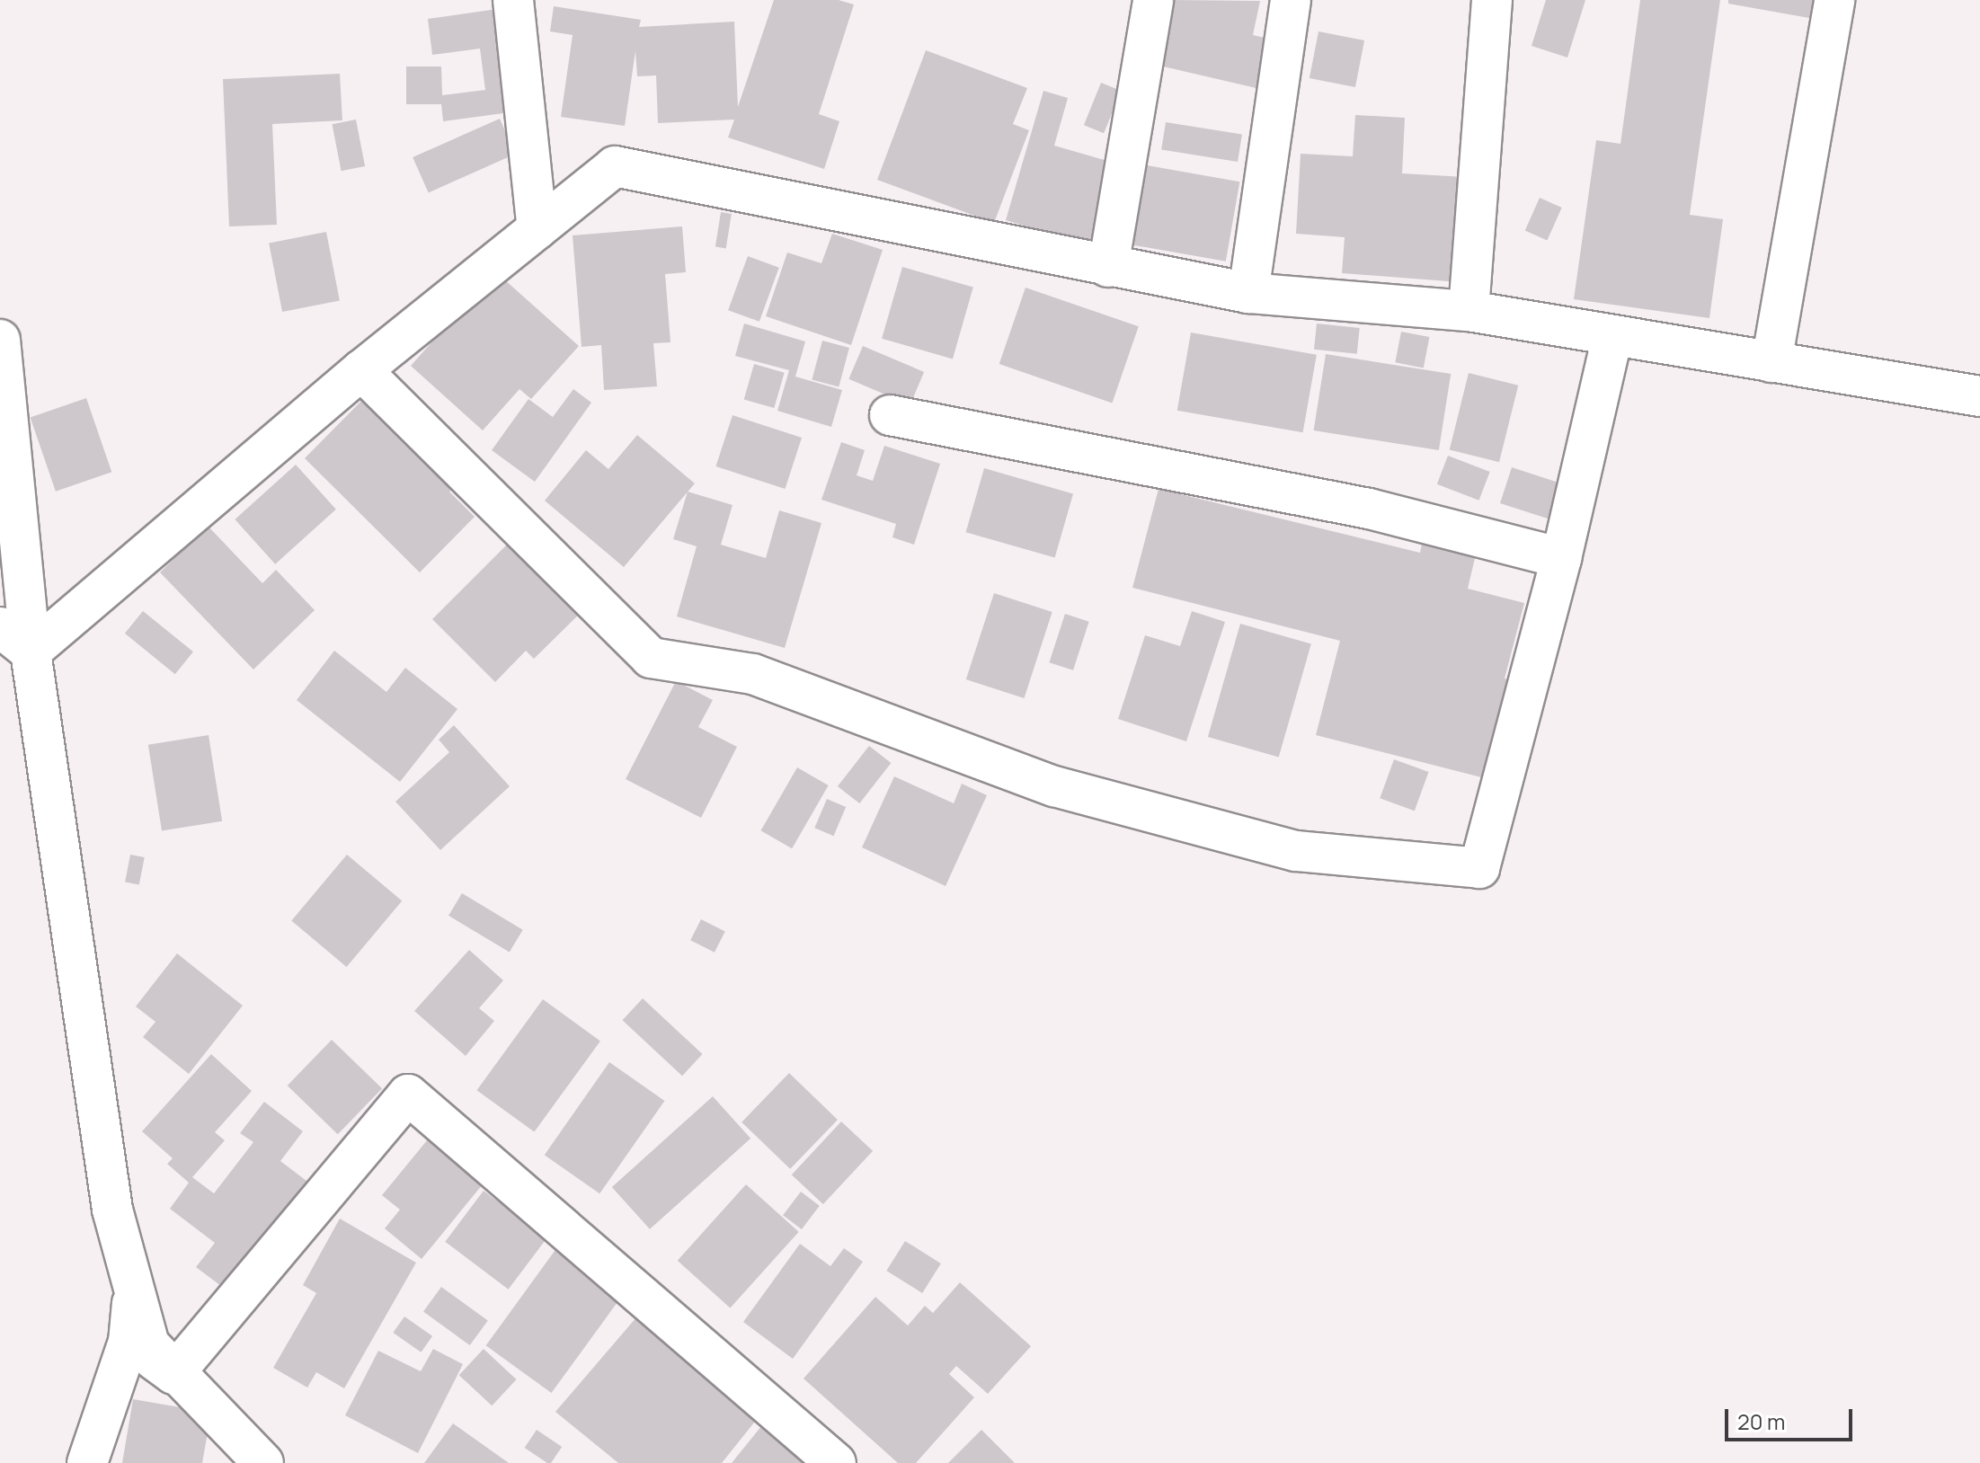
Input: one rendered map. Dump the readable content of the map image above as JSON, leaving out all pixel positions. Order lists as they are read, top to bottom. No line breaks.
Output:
{"scale_bar":"20 m"}
